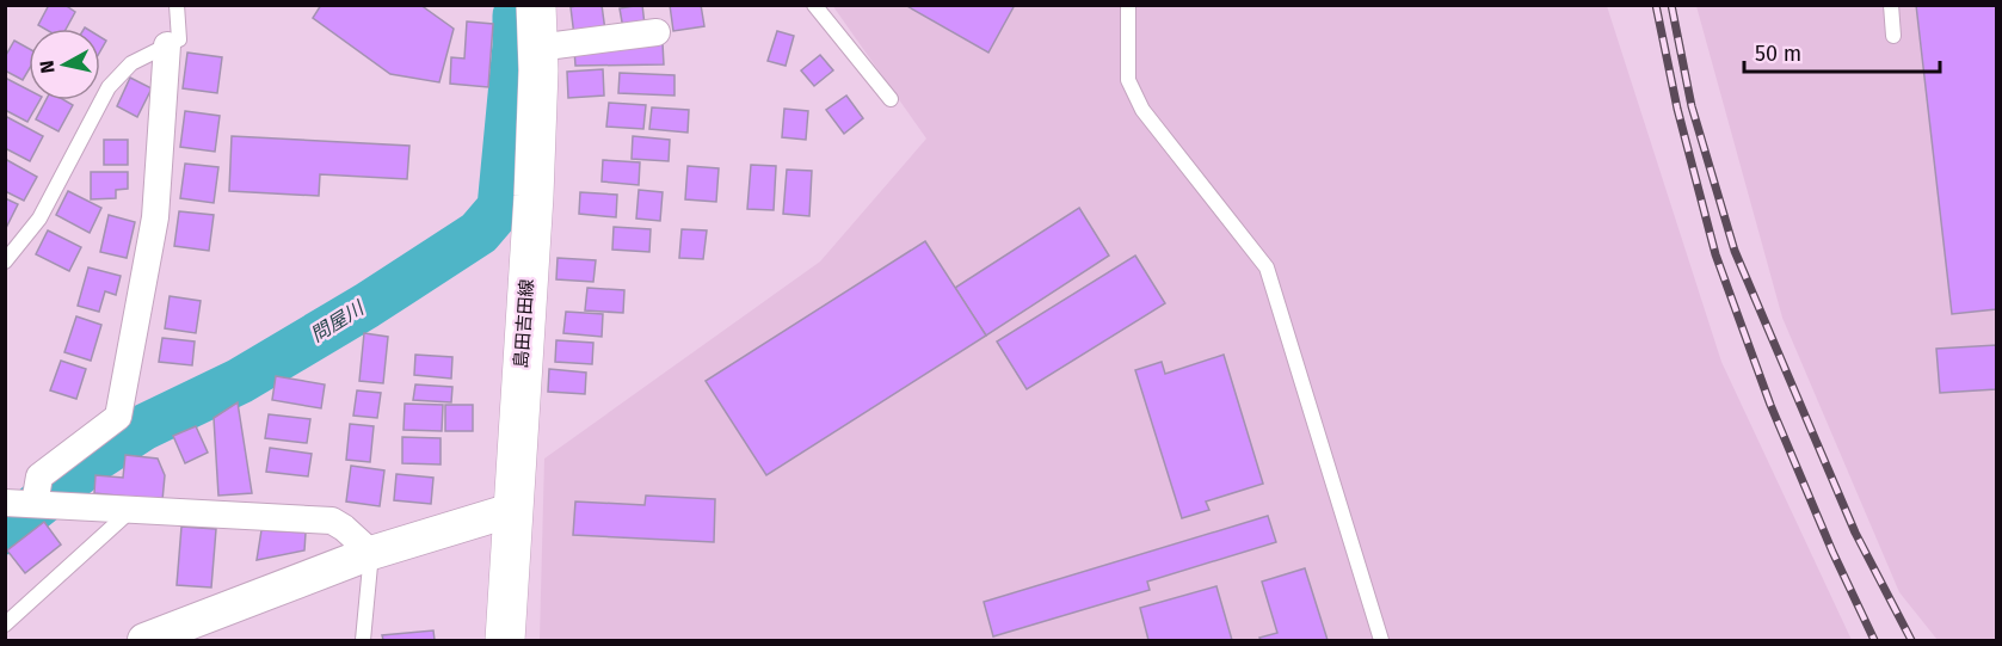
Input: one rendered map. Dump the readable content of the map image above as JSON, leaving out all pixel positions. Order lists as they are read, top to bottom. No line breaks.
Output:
{"streets":{"main road":["島田吉田線"]},"water":["問屋川"],"scale_bar":"50 m","north":"left"}
